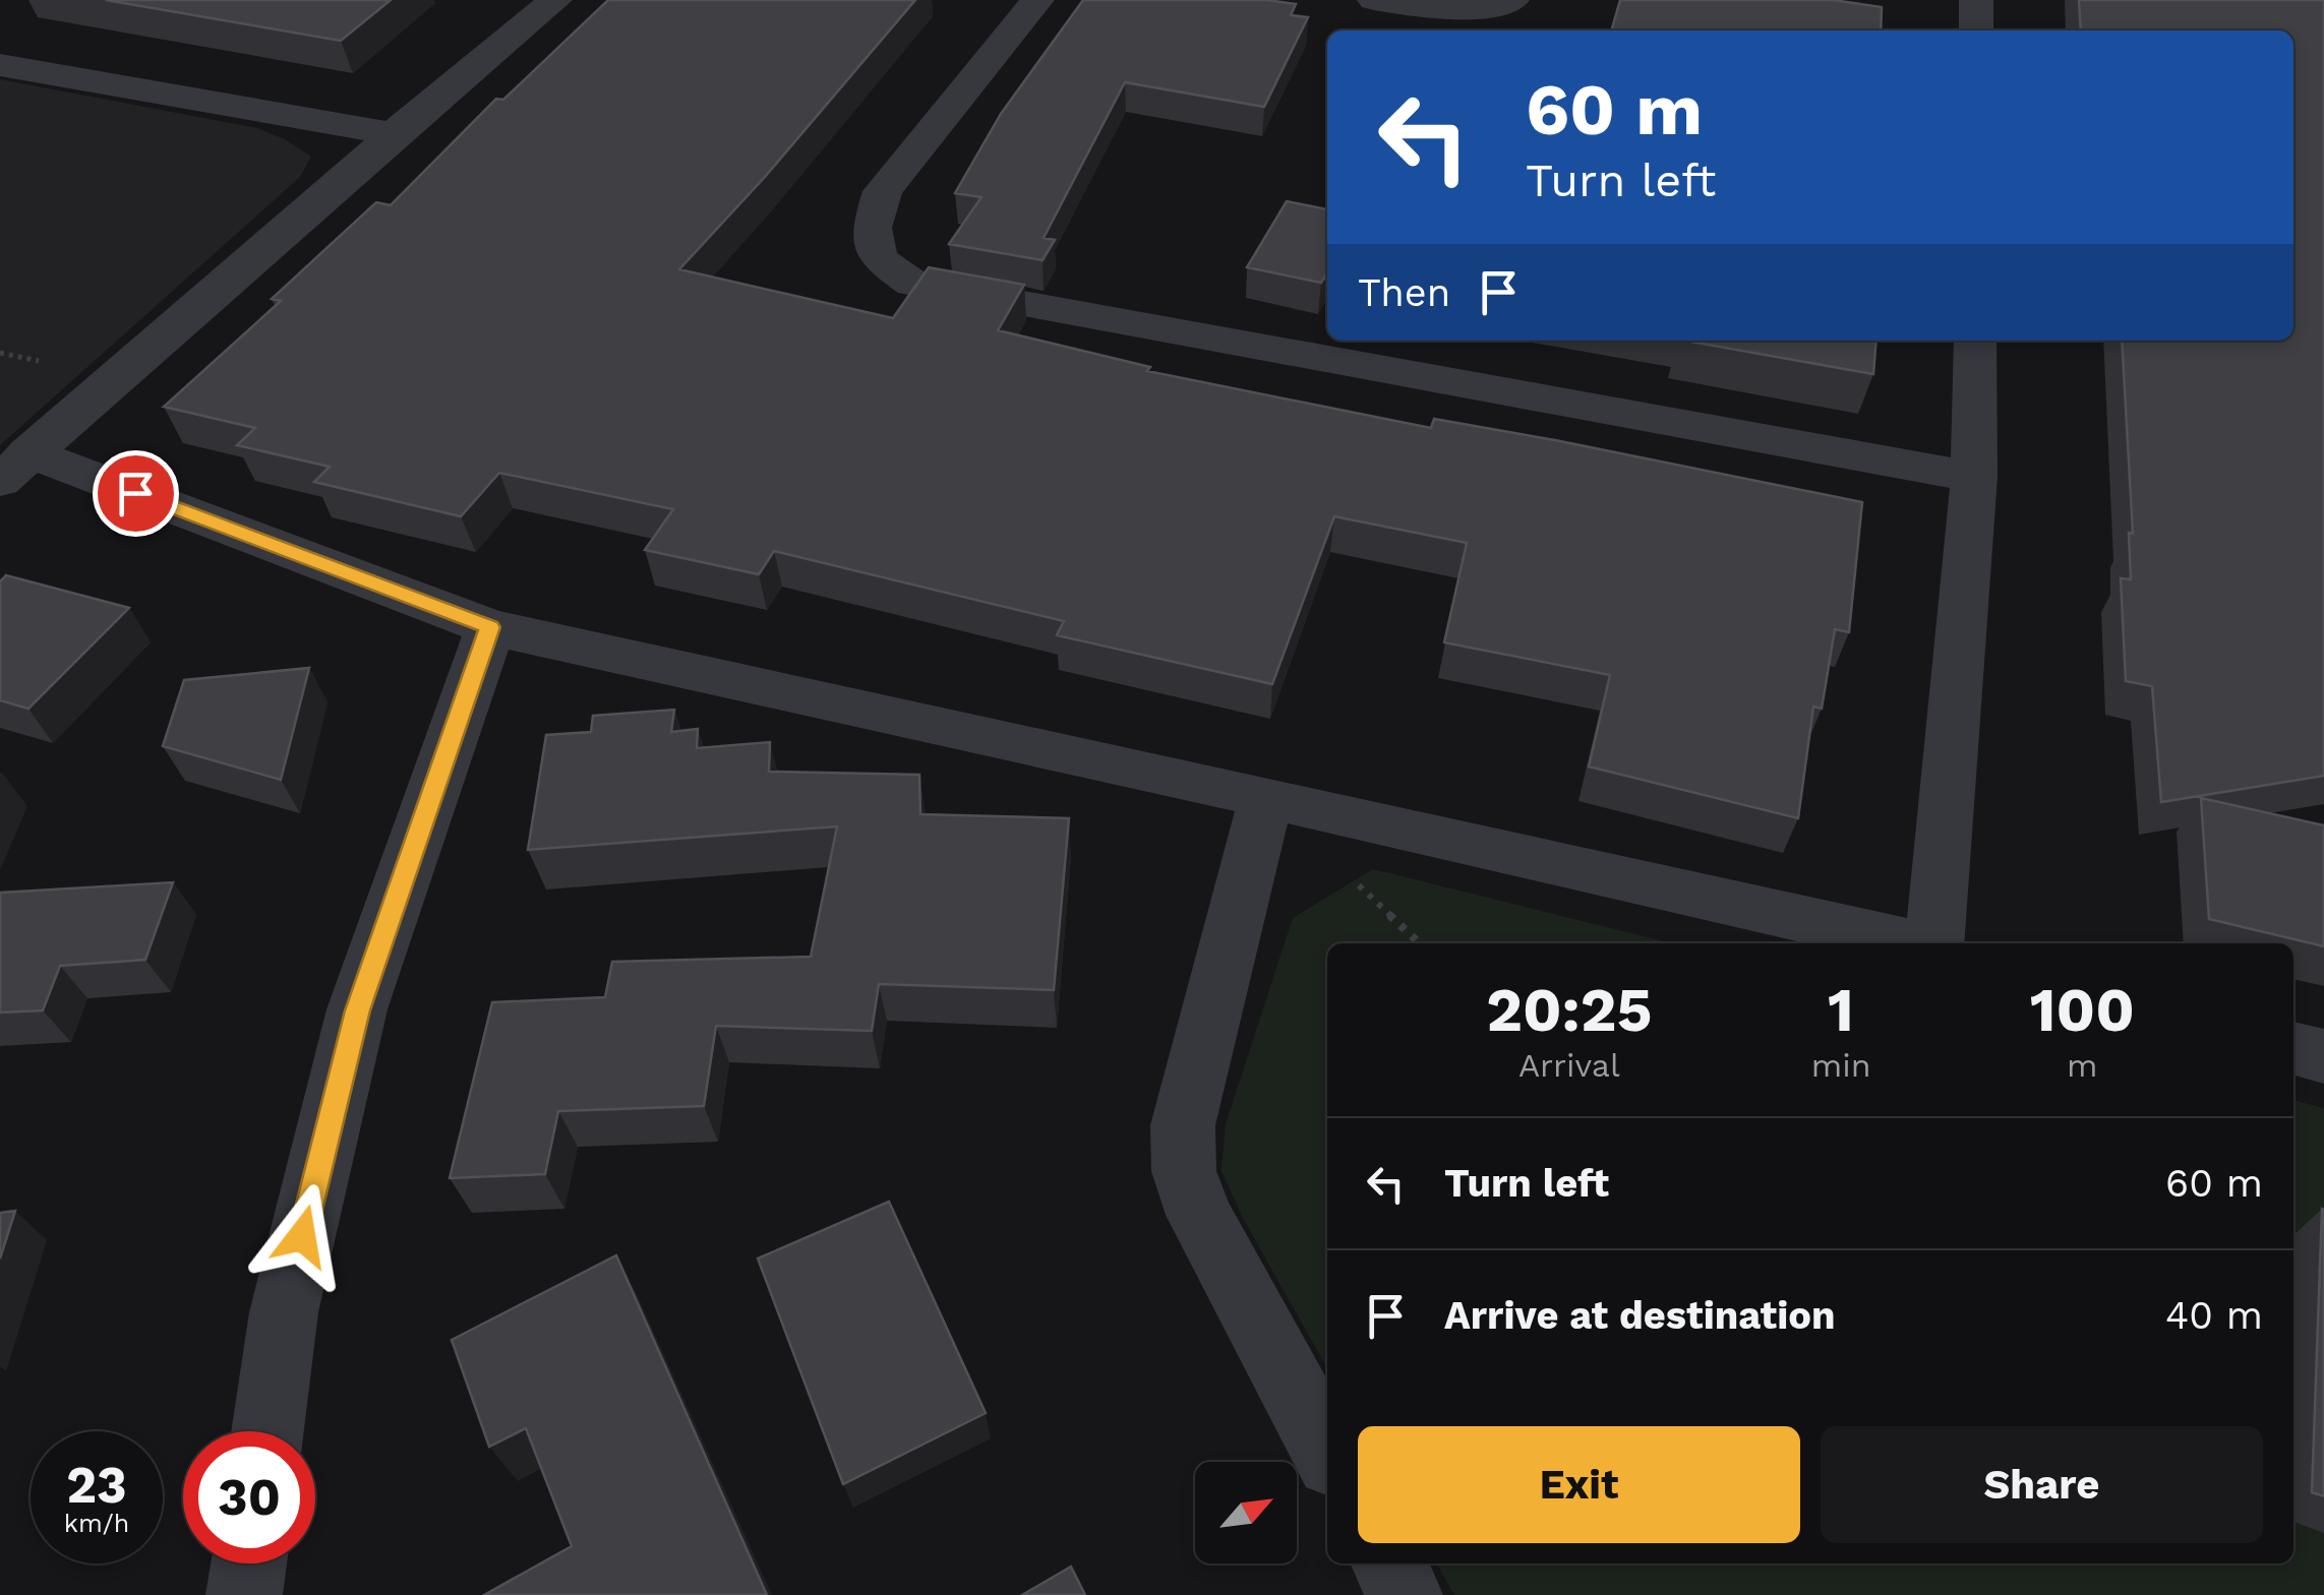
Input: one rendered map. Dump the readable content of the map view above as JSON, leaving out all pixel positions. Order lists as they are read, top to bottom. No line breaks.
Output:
{"north":"top right","page":{"turn":["60 m","Turn left"],"then":"Then","eta":["20:25","Arrival","1","min","100","m"],"list":[{"name":"Turn left","value":"60 m"},{"name":"Arrive at destination","value":"40 m"}],"buttons":["Exit","Share"],"speed":"23 km/h","limit":"30"}}
